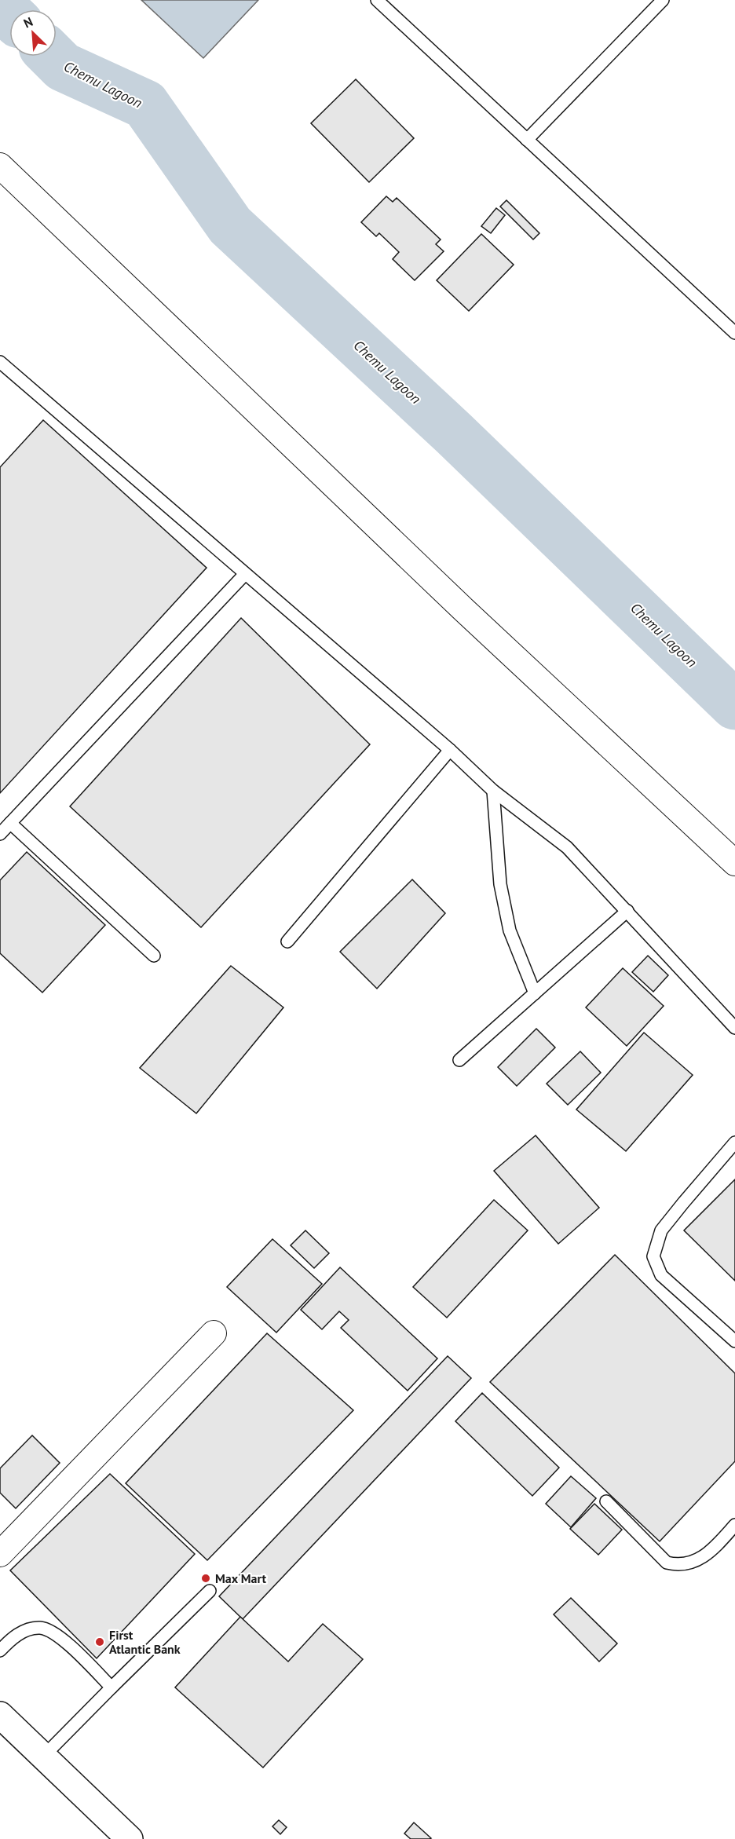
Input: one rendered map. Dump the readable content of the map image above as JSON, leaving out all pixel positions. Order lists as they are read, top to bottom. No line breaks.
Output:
{"water":["Chemu Lagoon"],"places":["Max Mart","First Atlantic Bank"],"north":"top left"}
